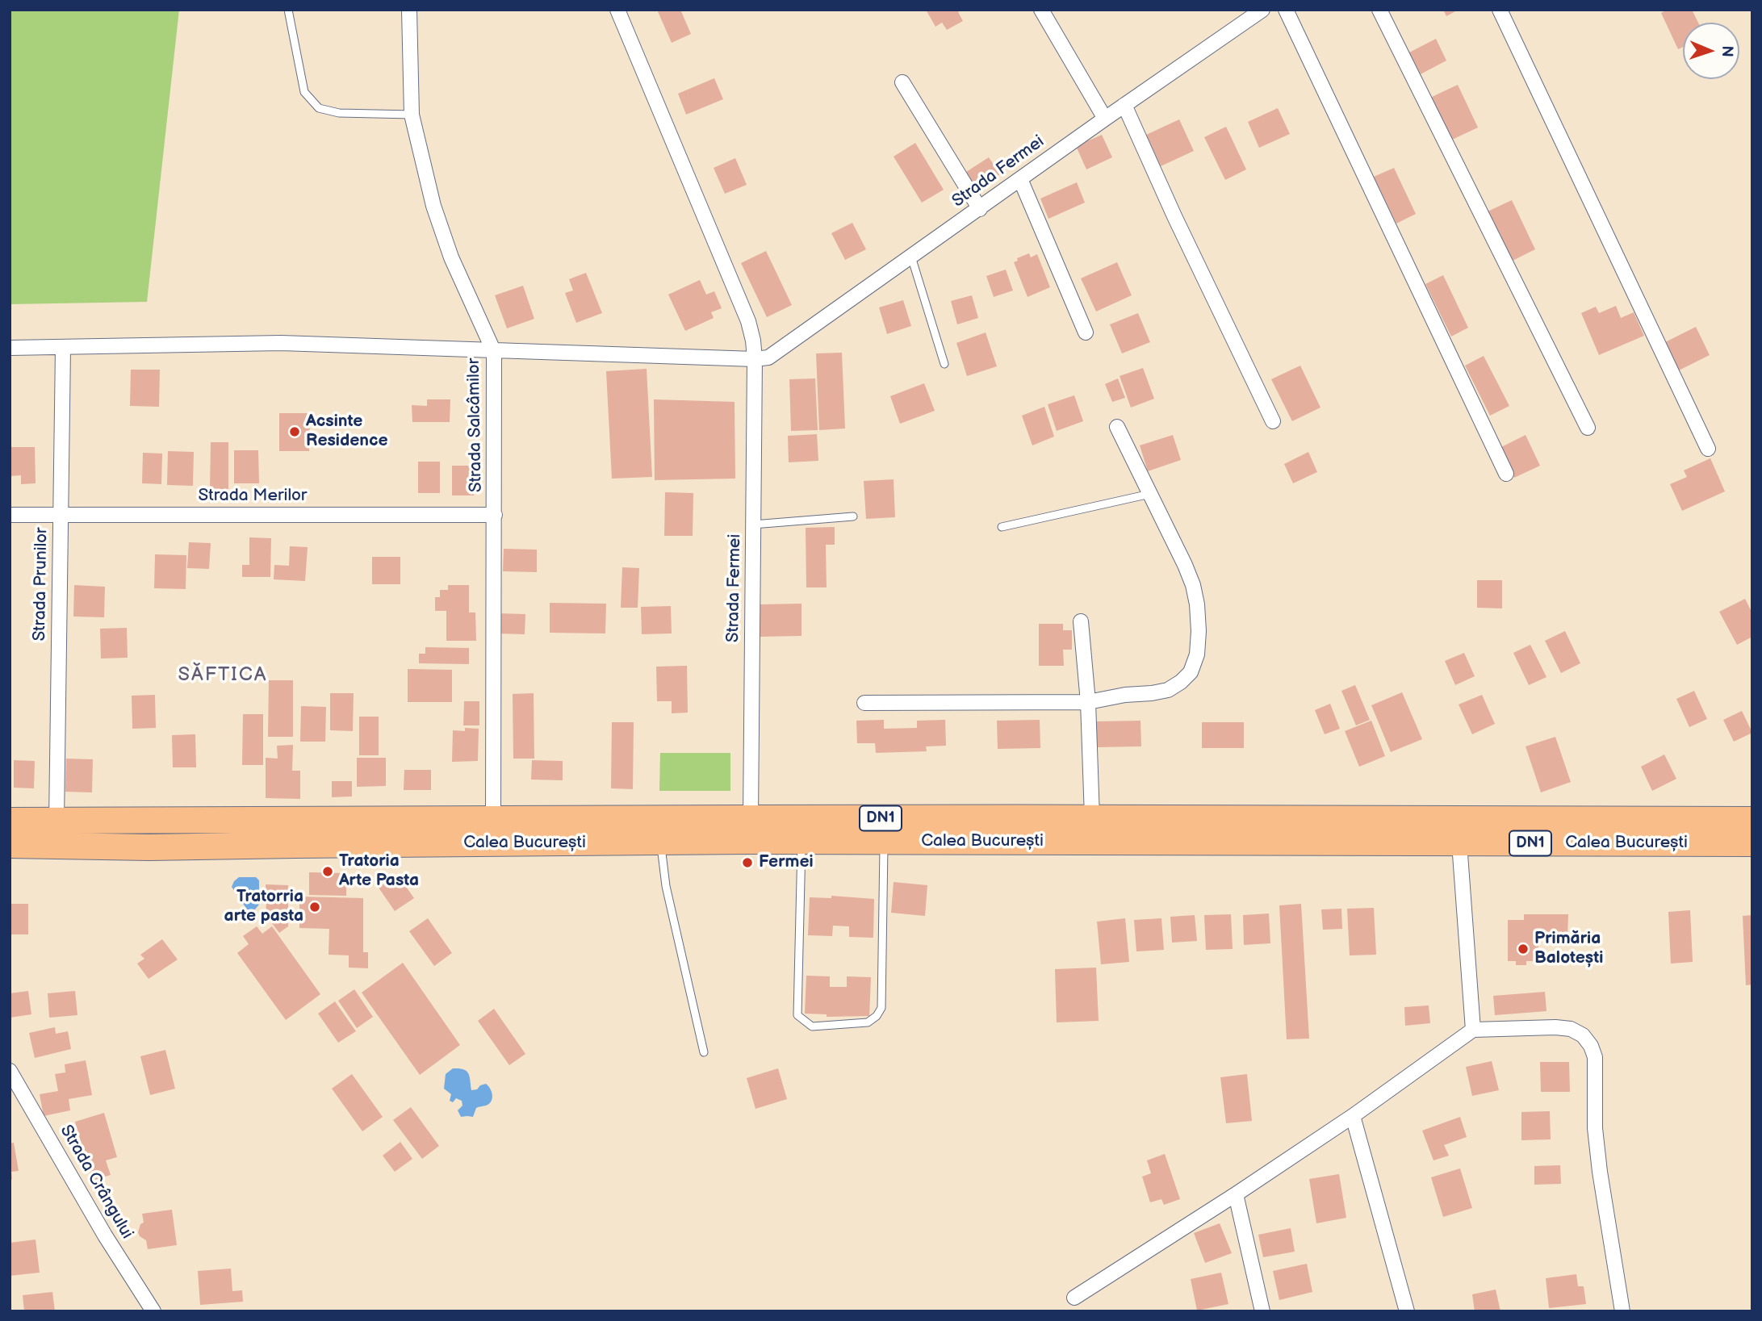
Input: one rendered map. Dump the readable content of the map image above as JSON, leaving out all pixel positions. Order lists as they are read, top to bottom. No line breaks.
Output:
{"streets":{"highway":["DN1","Calea București"],"street":["Strada Fermei","Strada Salcâmilor","Strada Merilor","Strada Prunilor","Strada Crângului"]},"crossings":[["Strada Fermei","Calea București"],["Strada Salcâmilor","Strada Merilor"],["Strada Salcâmilor","Calea București"],["Strada Merilor","Strada Prunilor"],["Strada Prunilor","Calea București"]],"districts":["SĂFTICA"],"places":["Acsinte Residence","Fermei","Tratoria Arte Pasta","Tratorria arte pasta","Primăria Balotești"],"north":"right"}
